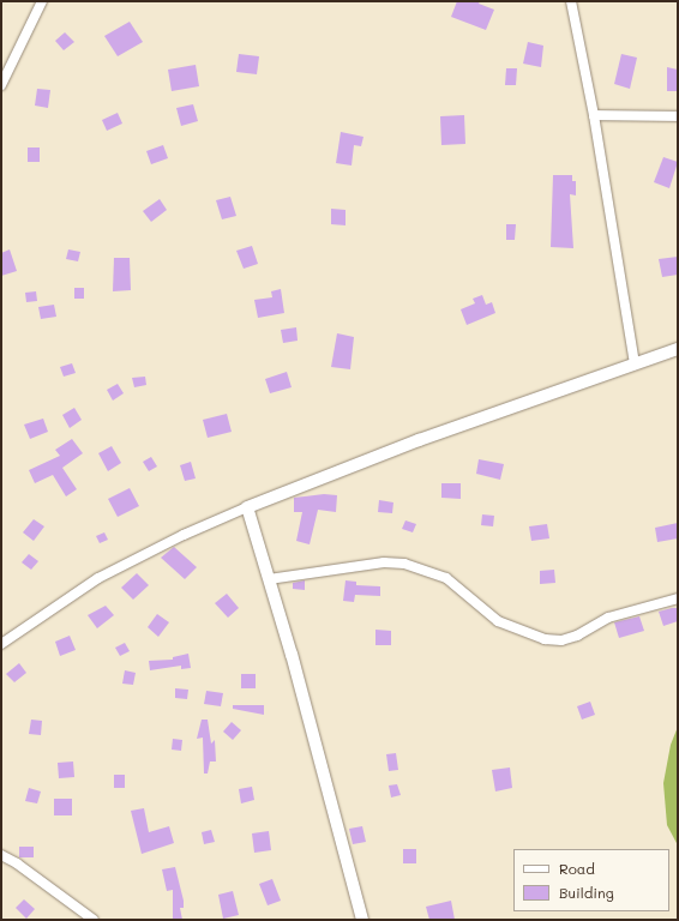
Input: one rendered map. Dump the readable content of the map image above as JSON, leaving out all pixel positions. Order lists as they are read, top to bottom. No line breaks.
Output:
{"legend":["Road","Building"]}
